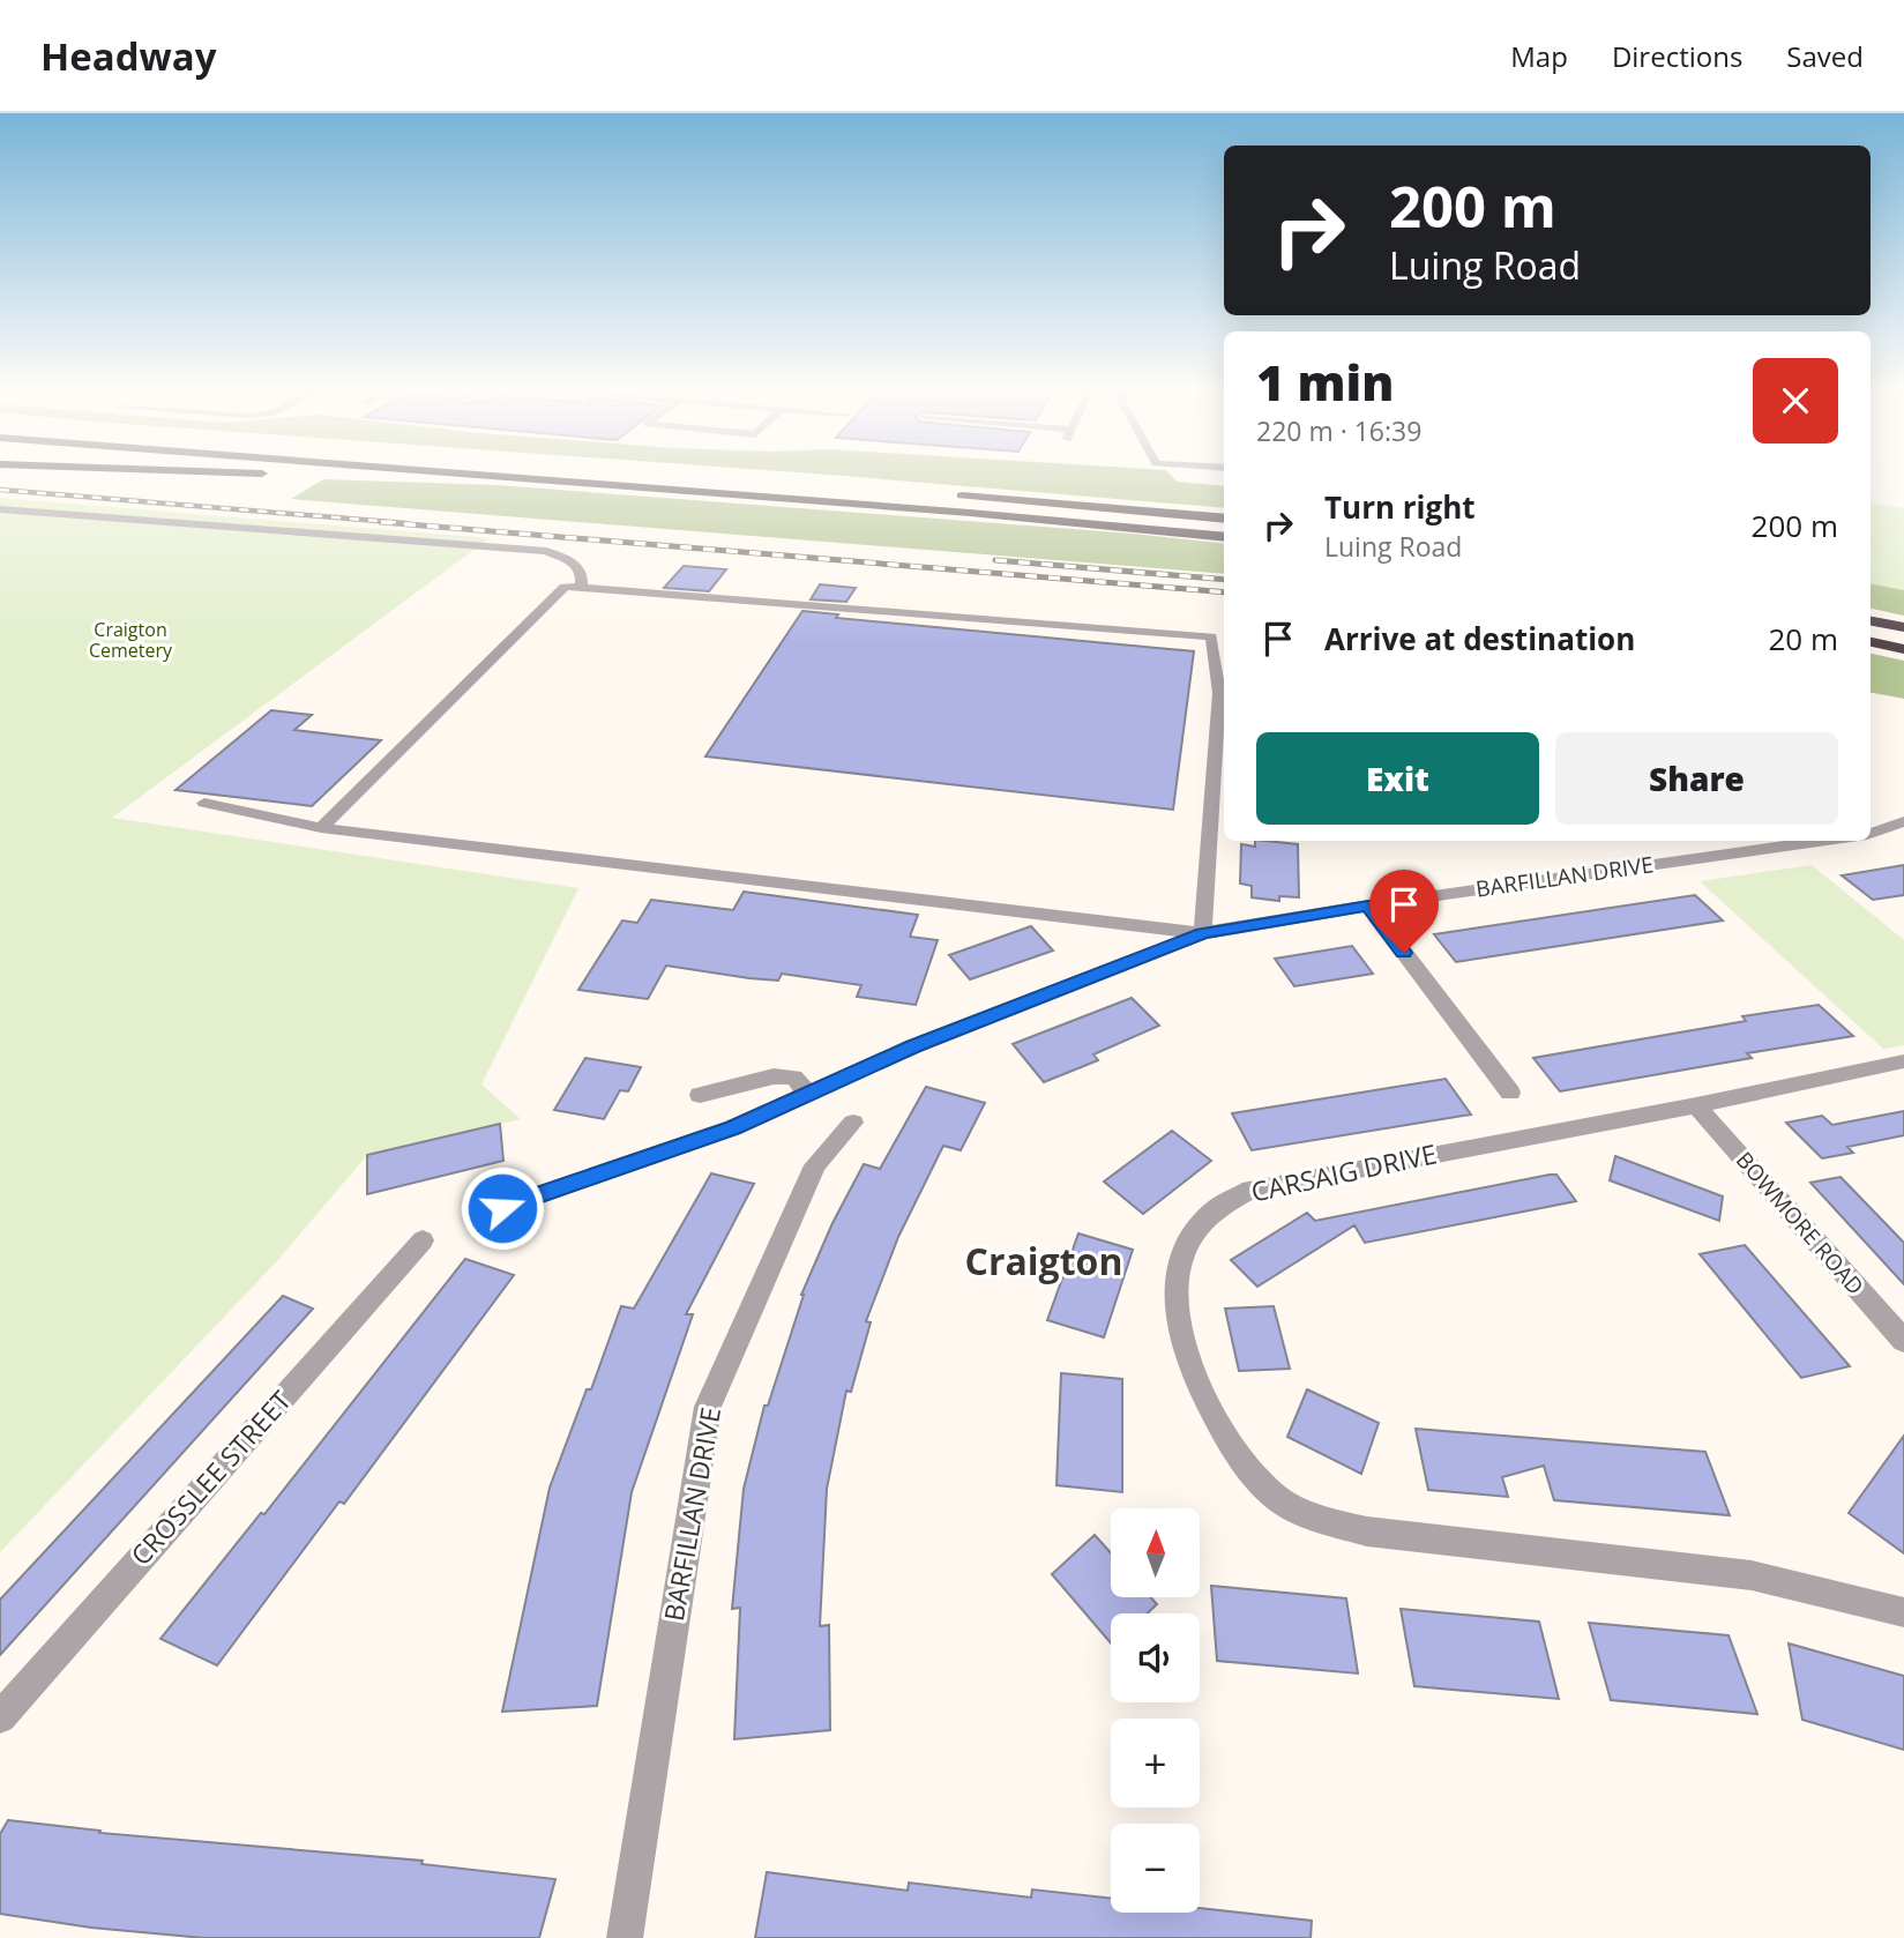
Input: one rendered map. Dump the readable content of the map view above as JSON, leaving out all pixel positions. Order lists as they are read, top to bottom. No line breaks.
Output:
{"streets":{"street":["BARFILLAN DRIVE","CARSAIG DRIVE","BOWMORE ROAD","CROSSLEE STREET"]},"crossings":[["CARSAIG DRIVE","BOWMORE ROAD"]],"districts":["Craigton"],"parks":["Craigton Cemetery"],"north":"top","page":{"header":"Headway","nav":["Map","Directions","Saved"],"turn":["200 m","Luing Road"],"heading":["1 min","220 m · 16:39"],"list":[{"name":"Turn right","note":"Luing Road","value":"200 m"},{"name":"Arrive at destination","value":"20 m"}],"buttons":["Exit","Share"],"map_buttons":["+","−"]}}
